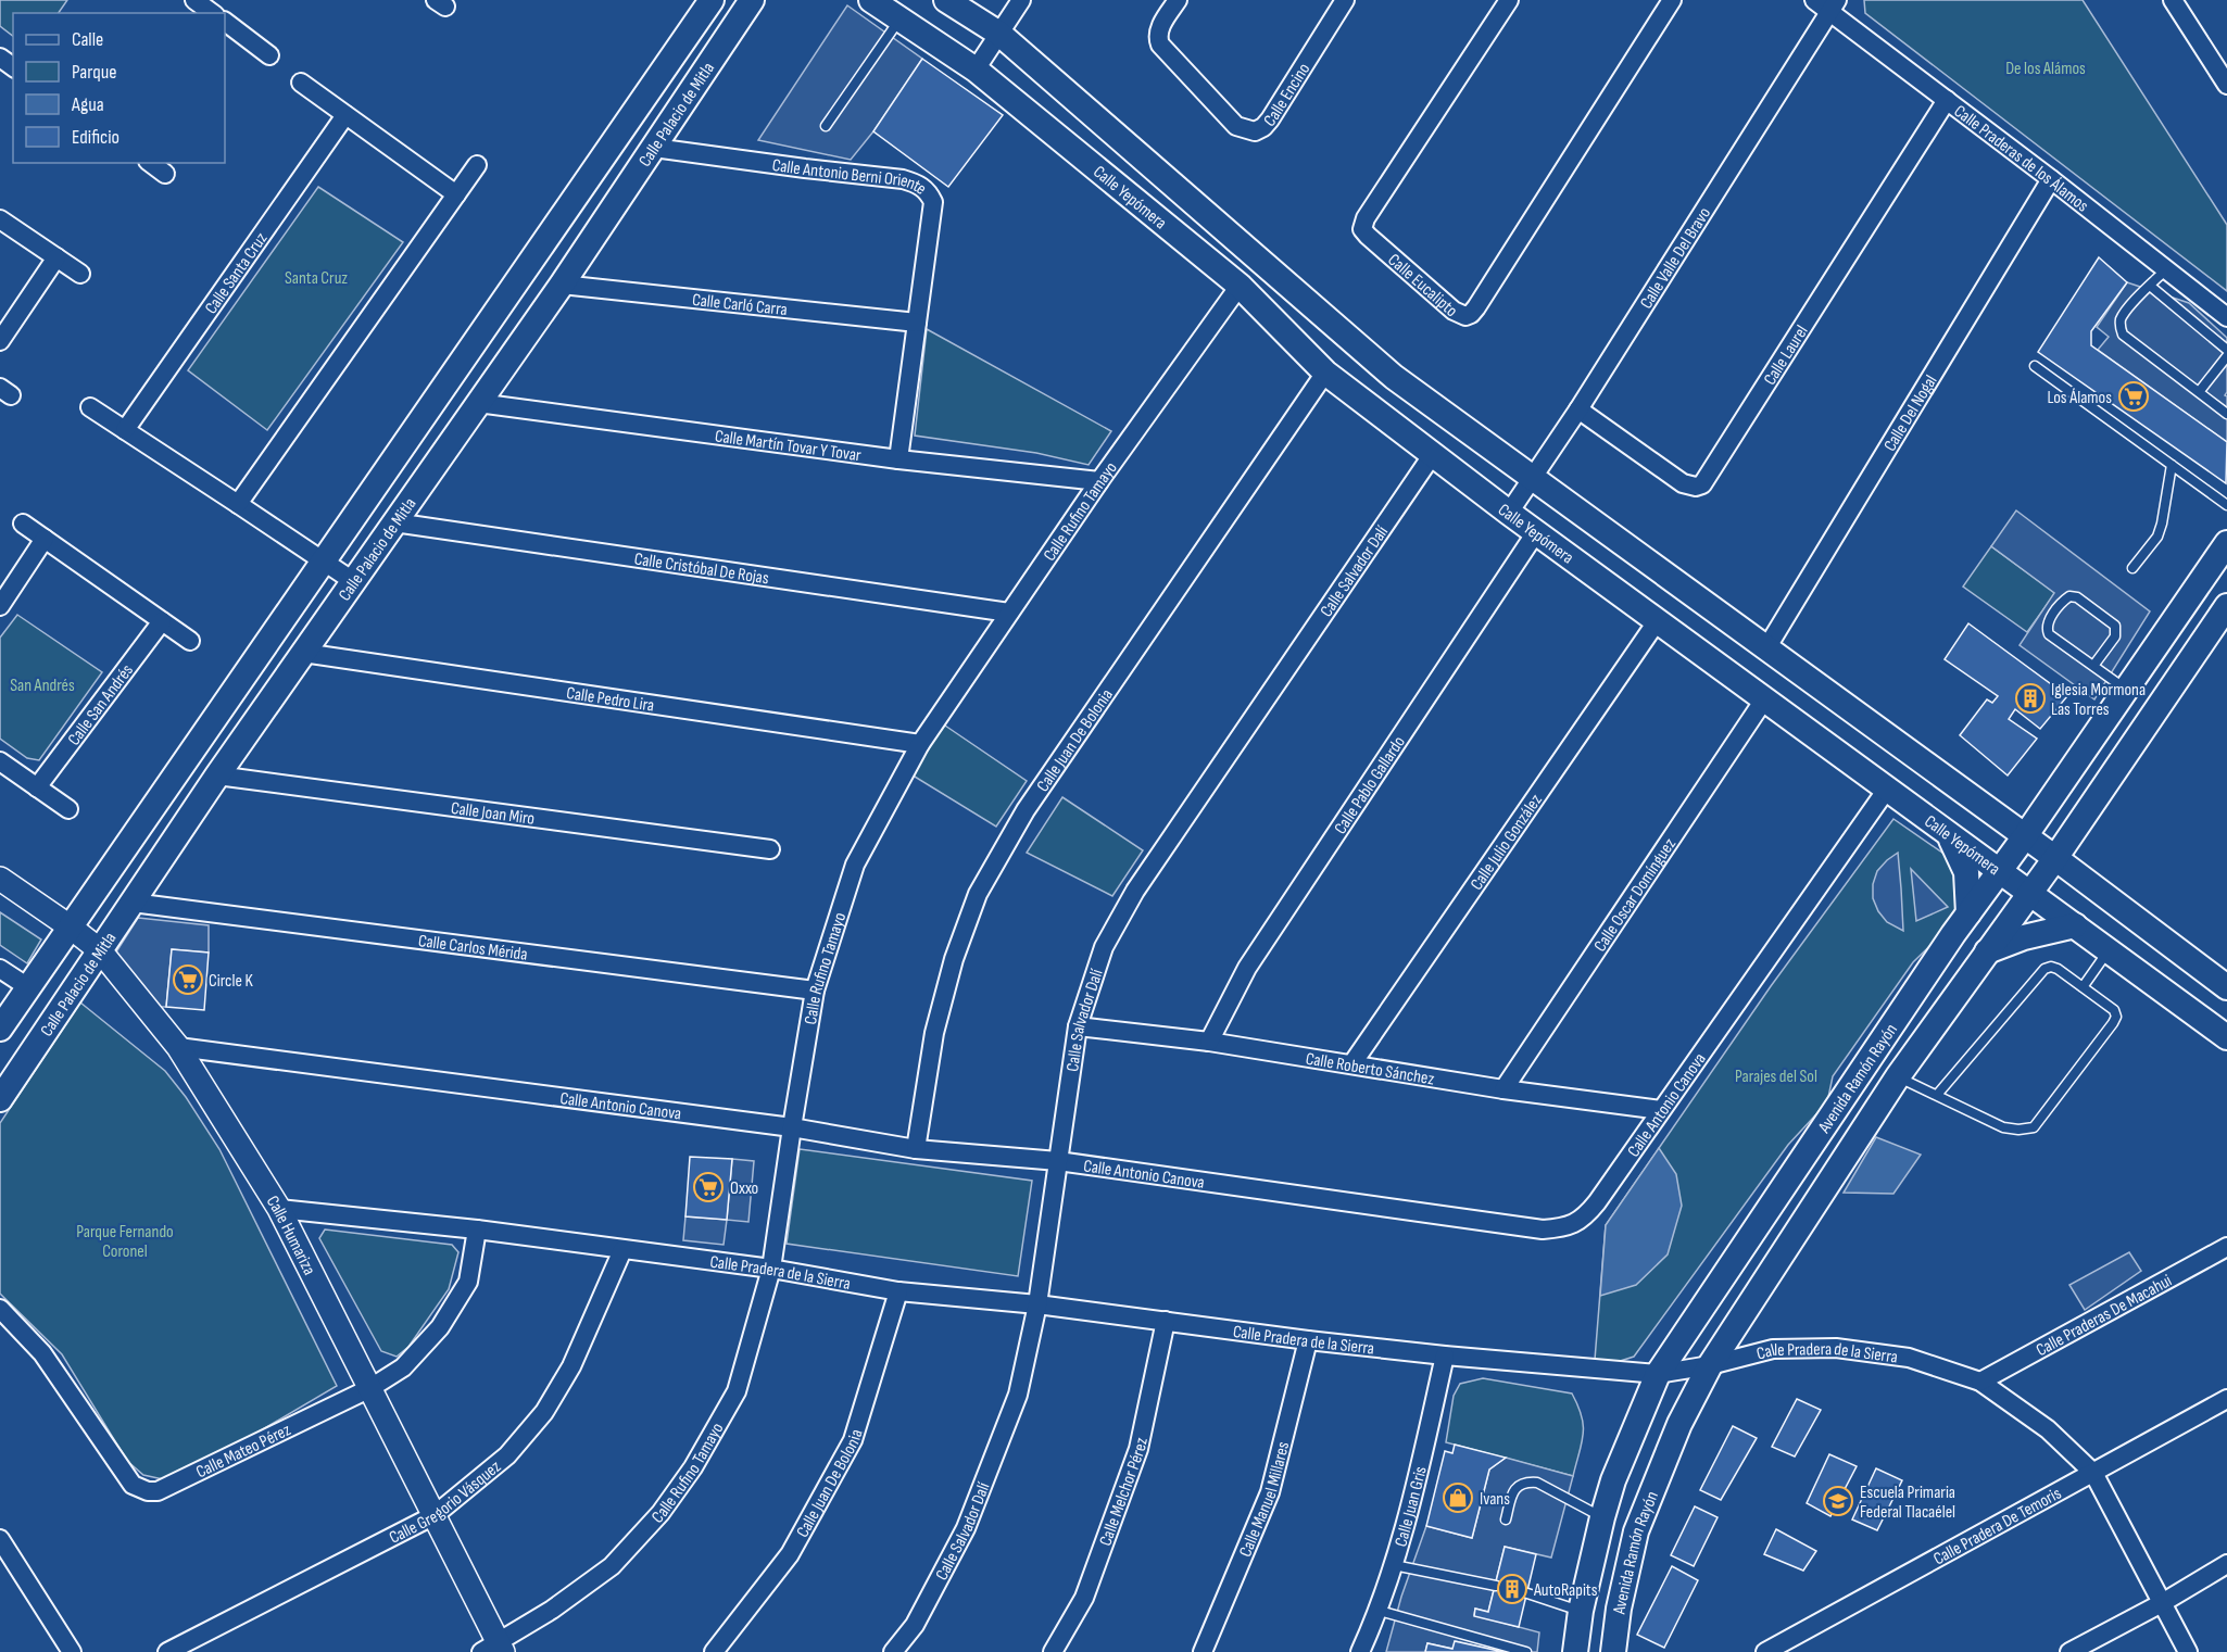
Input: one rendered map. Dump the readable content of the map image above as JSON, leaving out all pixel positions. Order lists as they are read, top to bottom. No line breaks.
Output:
{"streets":{"main road":["Calle Palacio de Mitla","Calle Yepómera","Avenida Ramón Rayón"],"street":["Calle Encino","Calle Praderas de los Álamos","Calle Antonio Berni Oriente","Calle Valle Del Bravo","Calle Santa Cruz","Calle Eucalipto","Calle Carló Carra","Calle Laurel","Calle Del Nogal","Calle Martín Tovar Y Tovar","Calle Rufino Tamayo","Calle Cristóbal De Rojas","Calle Salvador Dalí","Calle Pedro Lira","Calle San Andrés","Calle Juan De Bolonia","Calle Pablo Gallardo","Calle Joan Miro","Calle Julio González","Calle Oscar Domínguez","Calle Carlos Mérida","Calle Roberto Sánchez","Calle Antonio Canova","Calle Humariza","Calle Pradera de la Sierra","Calle Praderas De Macahui","Calle Mateo Pérez","Calle Melchor Pérez","Calle Manuel Millares","Calle Gregorio Vásquez","Calle Juan Gris","Calle Pradera De Temoris"]},"crossings":[["Calle Palacio de Mitla","Calle Antonio Berni Oriente"],["Calle Palacio de Mitla","Calle Carló Carra"],["Calle Palacio de Mitla","Calle Martín Tovar Y Tovar"],["Calle Palacio de Mitla","Calle Cristóbal De Rojas"],["Calle Palacio de Mitla","Calle Pedro Lira"],["Calle Palacio de Mitla","Calle Joan Miro"],["Calle Palacio de Mitla","Calle Carlos Mérida"],["Calle Palacio de Mitla","Calle Humariza"],["Calle Praderas de los Álamos","Calle Valle Del Bravo"],["Calle Praderas de los Álamos","Calle Laurel"],["Calle Praderas de los Álamos","Calle Del Nogal"],["Calle Antonio Berni Oriente","Calle Carló Carra"],["Calle Antonio Berni Oriente","Calle Martín Tovar Y Tovar"],["Calle Yepómera","Calle Valle Del Bravo"],["Calle Yepómera","Calle Del Nogal"],["Calle Yepómera","Calle Rufino Tamayo"],["Calle Yepómera","Calle Salvador Dalí"],["Calle Yepómera","Calle Juan De Bolonia"],["Calle Yepómera","Calle Pablo Gallardo"],["Calle Yepómera","Calle Julio González"],["Calle Yepómera","Calle Oscar Domínguez"],["Calle Yepómera","Avenida Ramón Rayón"],["Calle Yepómera","Calle Antonio Canova"],["Calle Valle Del Bravo","Calle Laurel"],["Calle Martín Tovar Y Tovar","Calle Rufino Tamayo"],["Calle Rufino Tamayo","Calle Cristóbal De Rojas"],["Calle Rufino Tamayo","Calle Pedro Lira"],["Calle Rufino Tamayo","Calle Carlos Mérida"],["Calle Rufino Tamayo","Calle Antonio Canova"],["Calle Rufino Tamayo","Calle Humariza"],["Calle Rufino Tamayo","Calle Pradera de la Sierra"],["Calle Salvador Dalí","Calle Roberto Sánchez"],["Calle Salvador Dalí","Calle Antonio Canova"],["Calle Salvador Dalí","Calle Pradera de la Sierra"],["Calle Juan De Bolonia","Calle Antonio Canova"],["Calle Juan De Bolonia","Calle Pradera de la Sierra"],["Calle Pablo Gallardo","Calle Roberto Sánchez"],["Calle Julio González","Calle Roberto Sánchez"],["Calle Oscar Domínguez","Calle Roberto Sánchez"],["Calle Roberto Sánchez","Calle Antonio Canova"],["Avenida Ramón Rayón","Calle Pradera de la Sierra"],["Calle Antonio Canova","Calle Humariza"],["Calle Humariza","Calle Pradera de la Sierra"],["Calle Humariza","Calle Mateo Pérez"],["Calle Humariza","Calle Gregorio Vásquez"],["Calle Pradera de la Sierra","Calle Praderas De Macahui"],["Calle Pradera de la Sierra","Calle Mateo Pérez"],["Calle Pradera de la Sierra","Calle Melchor Pérez"],["Calle Pradera de la Sierra","Calle Manuel Millares"],["Calle Pradera de la Sierra","Calle Gregorio Vásquez"],["Calle Pradera de la Sierra","Calle Juan Gris"],["Calle Pradera de la Sierra","Calle Pradera De Temoris"]],"parks":["De los Alámos","Santa Cruz","San Andrés","Parajes del Sol","Parque Fernando Coronel"],"places":{"supermarket":["Los Álamos","Circle K","Oxxo"],"building":["Iglesia Mormona Las Torres","AutoRapits"],"shop":["Ivans"],"school or university":["Escuela Primaria Federal Tlacaélel"]},"legend":["Calle","Parque","Agua","Edificio"]}
